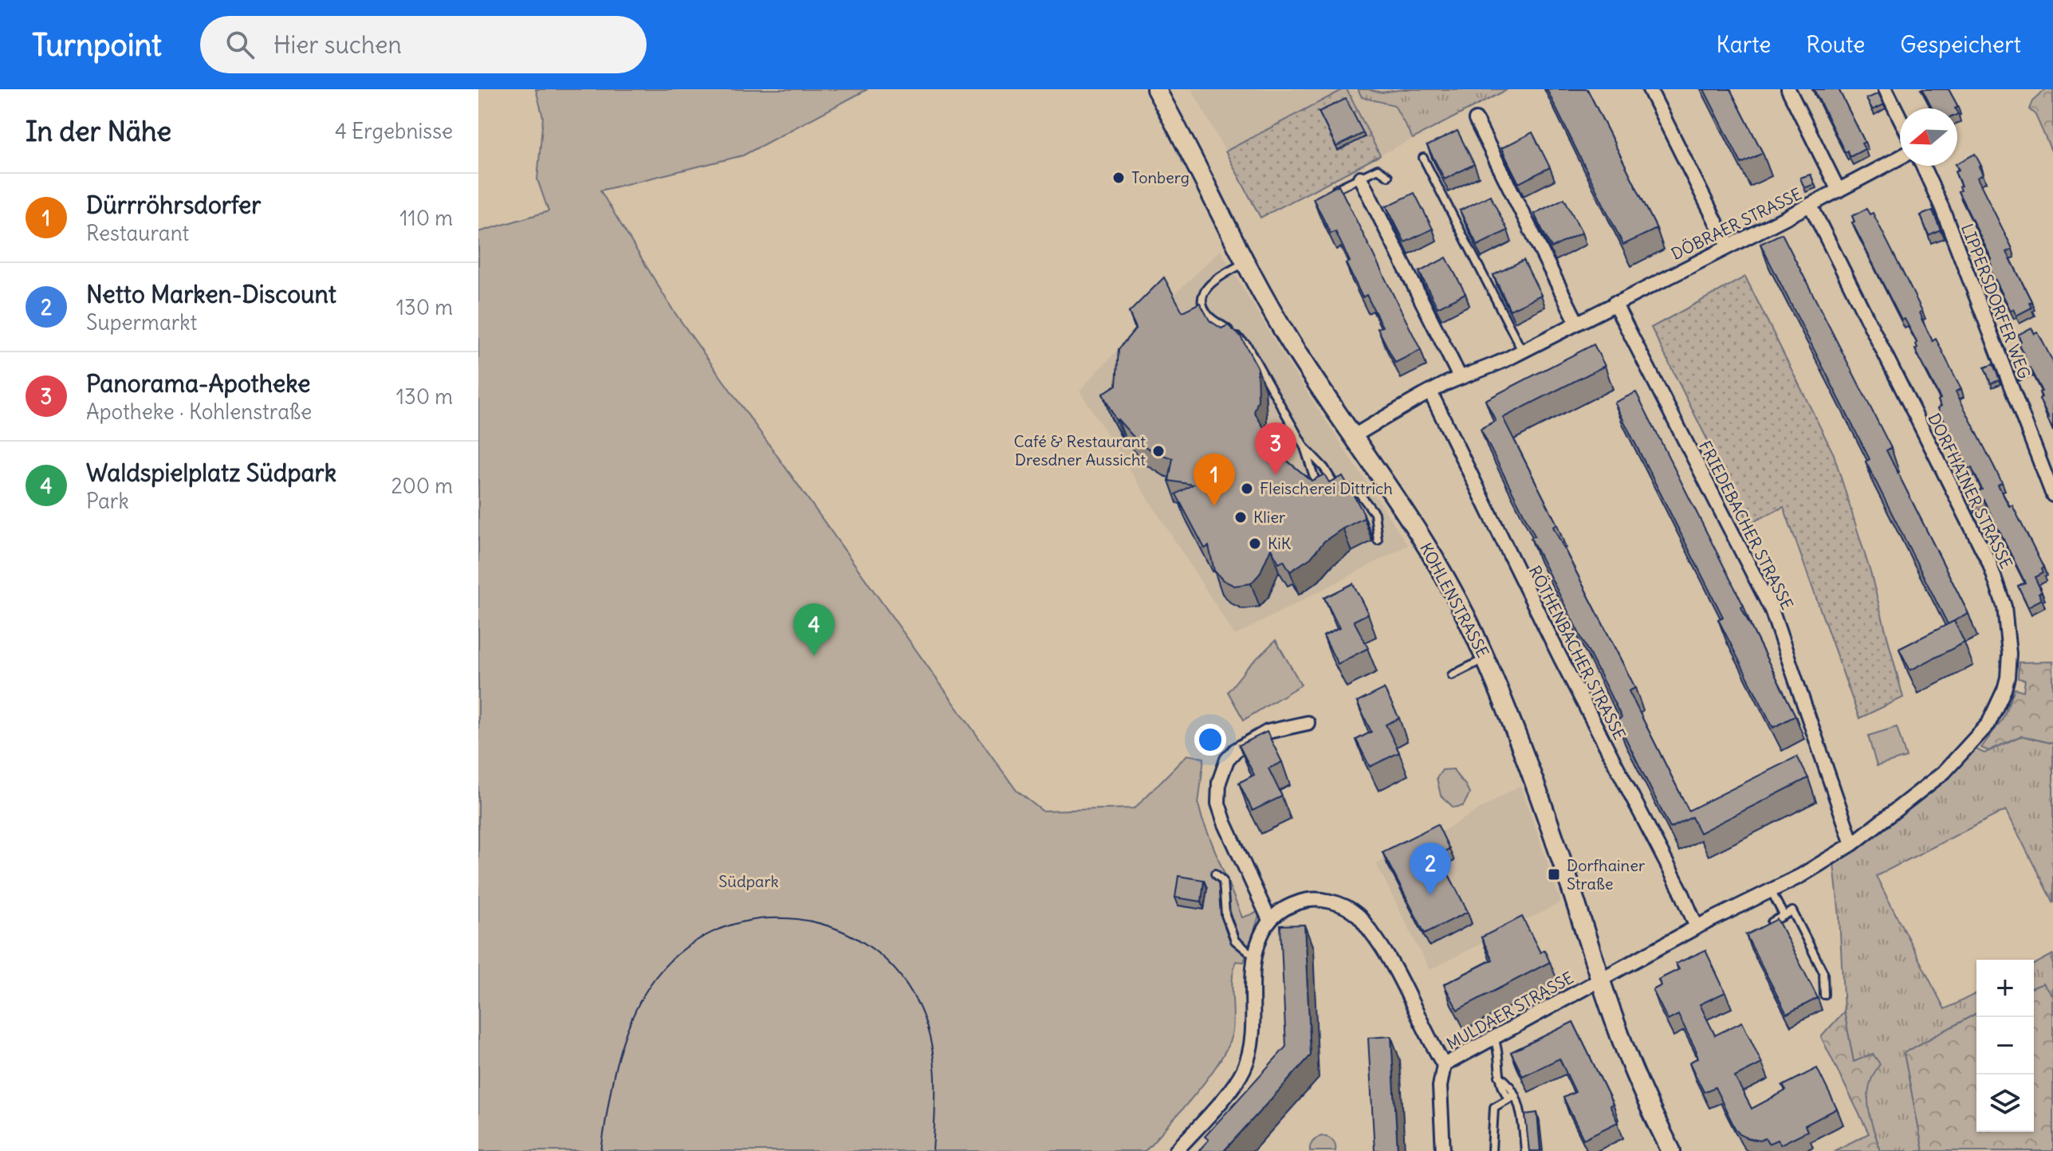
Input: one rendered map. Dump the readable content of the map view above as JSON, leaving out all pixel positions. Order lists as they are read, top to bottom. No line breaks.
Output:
{"streets":{"street":["DÖBRAER STRASSE","LIPPERSDORFER WEG","DORFHAINER STRASSE","FRIEDEBACHER STRASSE","KOHLENSTRASSE","RÖTHENBACHER STRASSE","MULDAER STRASSE"]},"crossings":[["DÖBRAER STRASSE","DORFHAINER STRASSE"],["DÖBRAER STRASSE","FRIEDEBACHER STRASSE"],["DÖBRAER STRASSE","KOHLENSTRASSE"],["DÖBRAER STRASSE","RÖTHENBACHER STRASSE"],["DORFHAINER STRASSE","FRIEDEBACHER STRASSE"],["DORFHAINER STRASSE","KOHLENSTRASSE"],["DORFHAINER STRASSE","RÖTHENBACHER STRASSE"],["DORFHAINER STRASSE","MULDAER STRASSE"],["KOHLENSTRASSE","MULDAER STRASSE"]],"parks":["Südpark"],"places":{"other":["Tonberg","Café & Restaurant Dresdner Aussicht","Fleischerei Dittrich","Klier","KiK"],"transit":["Dorfhainer Straße"]},"north":"left","page":{"header":"Turnpoint","search":"Hier suchen","nav":["Karte","Route","Gespeichert"],"heading":["In der Nähe","4 Ergebnisse"],"list":[{"mark":"1","name":"Dürrröhrsdorfer","note":"Restaurant","value":"110 m"},{"mark":"2","name":"Netto Marken-Discount","note":"Supermarkt","value":"130 m"},{"mark":"3","name":"Panorama-Apotheke","note":"Apotheke · Kohlenstraße","value":"130 m"},{"mark":"4","name":"Waldspielplatz Südpark","note":"Park","value":"200 m"}],"pins":["3","1","4","2"],"map_buttons":["+","−"]}}
